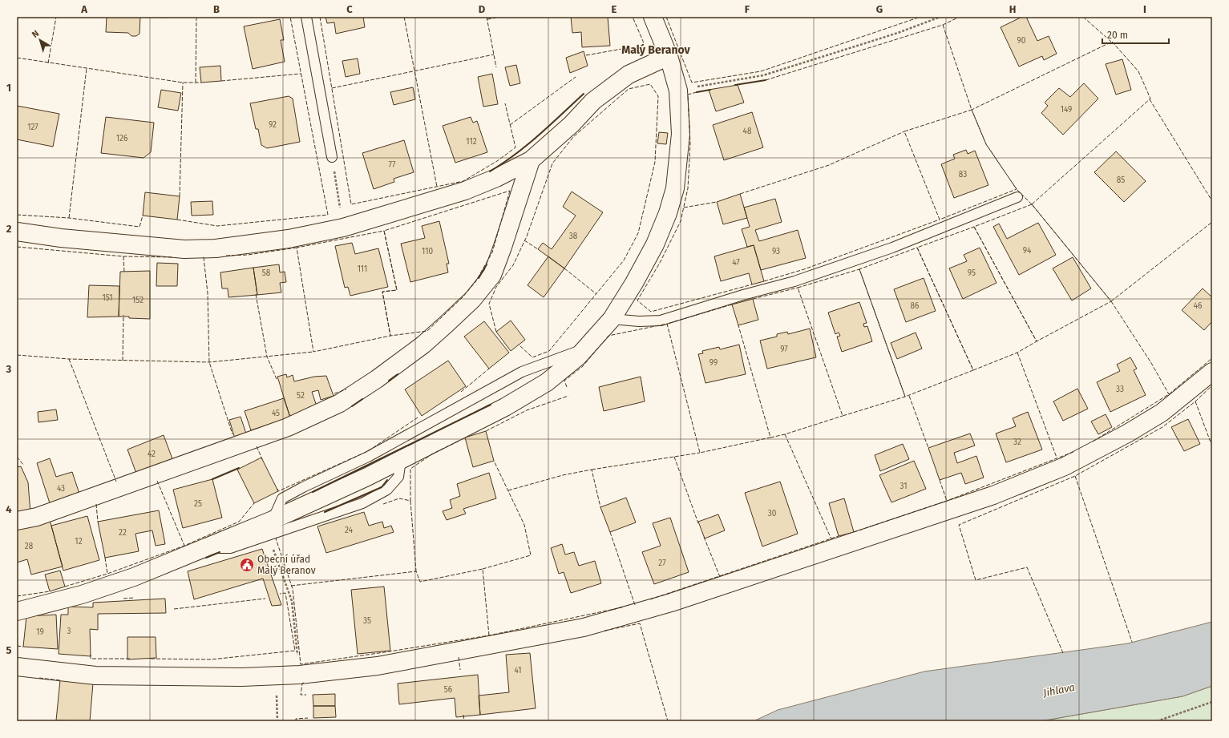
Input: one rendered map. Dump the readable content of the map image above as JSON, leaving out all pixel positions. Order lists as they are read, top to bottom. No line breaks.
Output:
{"districts":["Malý Beranov"],"water":["Jihlava"],"places":{"public building":["Obecní úřad Malý Beranov"]},"house_numbers":["90","149","92","127","48","126","112","77","83","85","38","94","110","93","47","111","58","95","151","152","86","46","97","99","33","52","45","32","42","31","43","25","30","24","22","12","28","27","35","3","19","41","56"],"scale_bar":"20 m","north":"top left","grid":{"columns":["A","B","C","D","E","F","G","H","I"],"rows":["1","2","3","4","5"]}}
